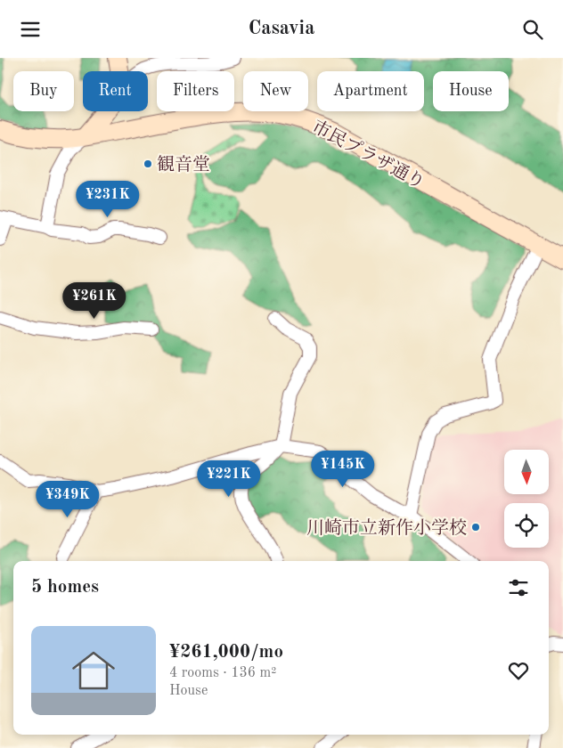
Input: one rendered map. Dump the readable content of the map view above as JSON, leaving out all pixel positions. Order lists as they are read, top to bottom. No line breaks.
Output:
{"streets":{"street":["市民プラザ通り"]},"places":["観音堂","川崎市立新作小学校"],"north":"bottom","page":{"header":"Casavia","chip":["Buy","Rent","Filters","New","Apartment","House"],"price":["¥231K","¥261K","¥145K","¥221K","¥349K"],"heading":"5 homes","list":[{"name":"¥261,000/mo","note":"4 rooms · 136 m² · House"}]}}
